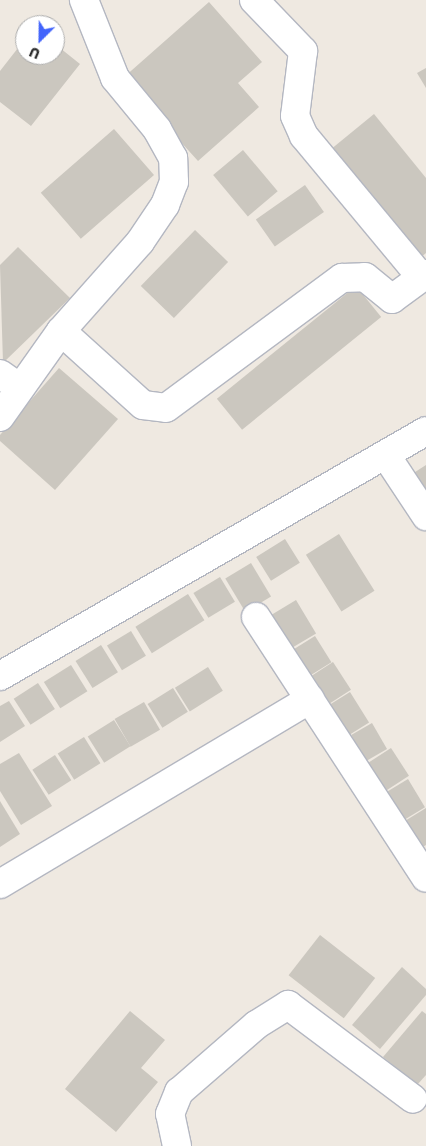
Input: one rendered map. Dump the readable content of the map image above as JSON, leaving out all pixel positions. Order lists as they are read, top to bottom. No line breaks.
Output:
{"north":"bottom left"}
